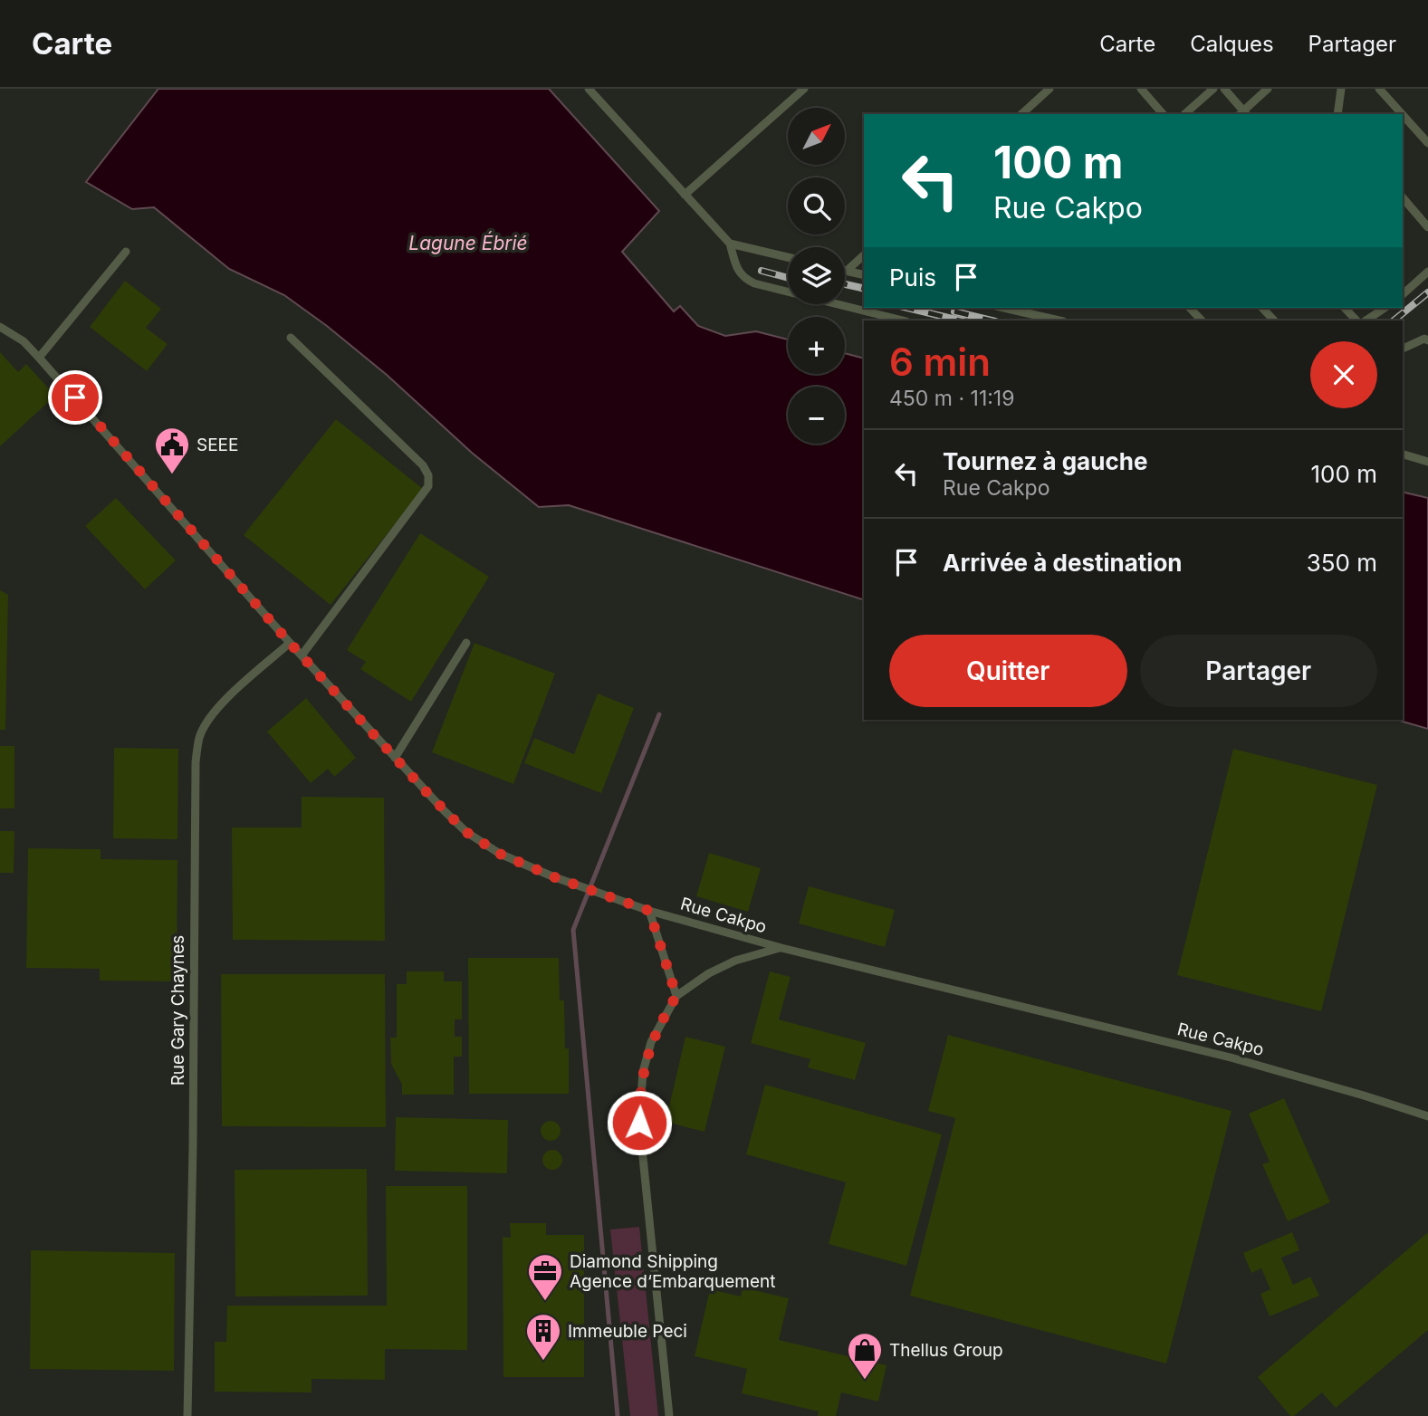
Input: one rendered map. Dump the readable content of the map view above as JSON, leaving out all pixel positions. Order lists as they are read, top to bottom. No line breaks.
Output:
{"streets":{"lane":["Rue Cakpo","Rue Gary Chaynes"]},"crossings":[["Rue Cakpo","Rue Gary Chaynes"]],"water":["Lagune Ébrié"],"places":{"public building":["SEEE"],"office":["Diamond Shipping Agence d‘Embarquement"],"building":["Immeuble Peci"],"shop":["Thellus Group"]},"north":"top right","page":{"header":"Carte","nav":["Carte","Calques","Partager"],"map_buttons":["+","−"],"turn":["100 m","Rue Cakpo"],"then":"Puis","heading":["6 min","450 m · 11:19"],"list":[{"name":"Tournez à gauche","note":"Rue Cakpo","value":"100 m"},{"name":"Arrivée à destination","value":"350 m"}],"buttons":["Quitter","Partager"]}}
